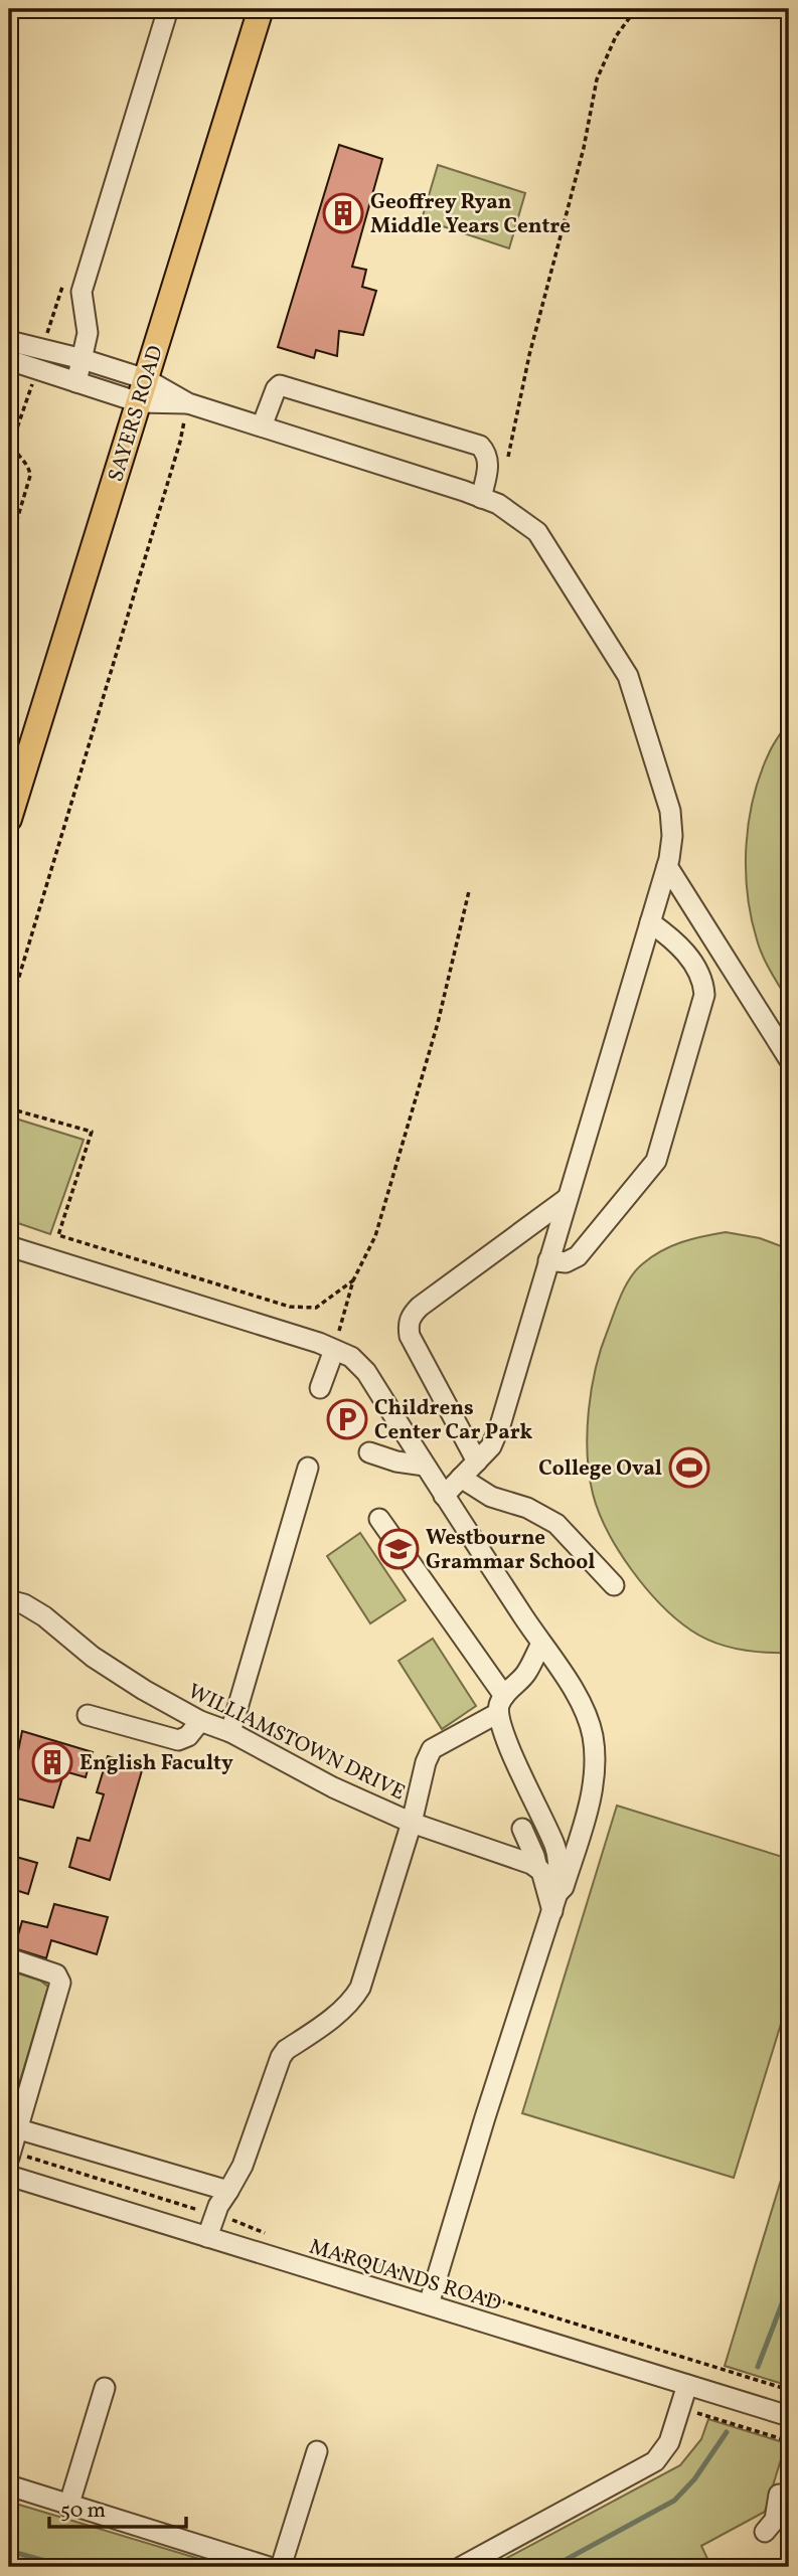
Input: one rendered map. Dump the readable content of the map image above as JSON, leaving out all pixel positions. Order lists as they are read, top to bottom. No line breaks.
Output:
{"streets":{"main road":["SAYERS ROAD"],"street":["WILLIAMSTOWN DRIVE","MARQUANDS ROAD"]},"places":{"building":["Geoffrey Ryan Middle Years Centre","English Faculty"],"parking":["Childrens Center Car Park"],"sports":["College Oval"],"school or university":["Westbourne Grammar School"]},"scale_bar":"50 m"}
